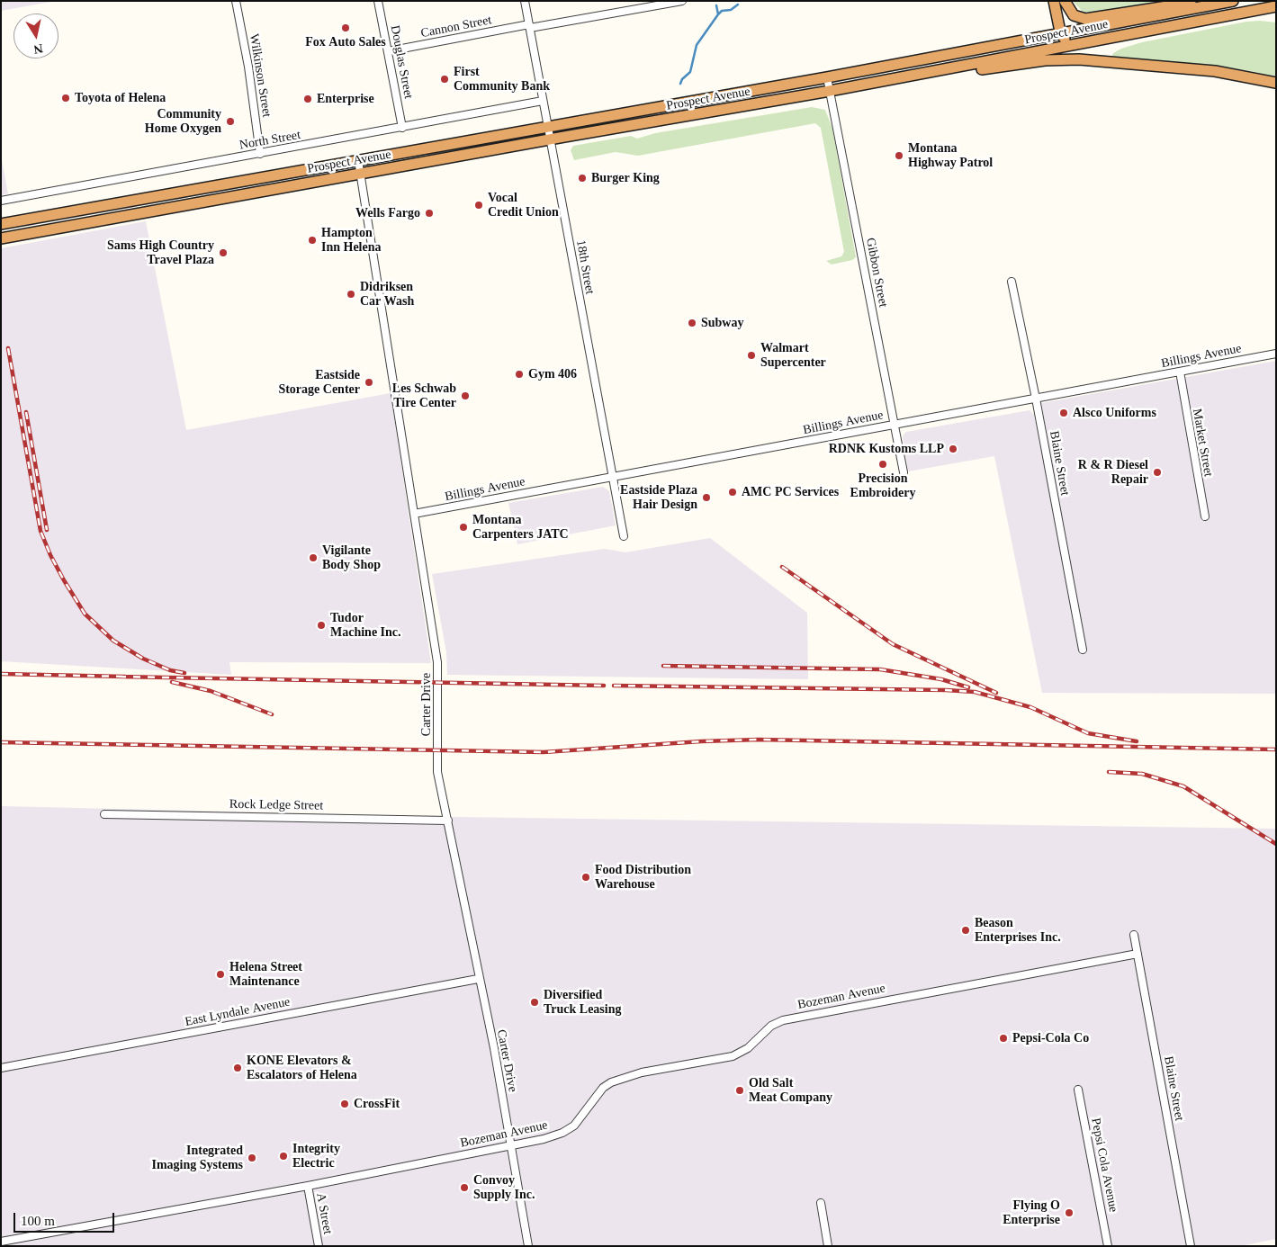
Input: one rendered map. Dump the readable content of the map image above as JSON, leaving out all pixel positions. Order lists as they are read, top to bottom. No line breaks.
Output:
{"streets":{"highway":["Prospect Avenue"],"street":["Cannon Street","Douglas Street","Wilkinson Street","North Street","18th Street","Gibbon Street","Billings Avenue","Market Street","Blaine Street","Carter Drive","Rock Ledge Street","Bozeman Avenue","East Lyndale Avenue","Pepsi Cola Avenue","A Street"]},"crossings":[["Cannon Street","Douglas Street"],["Cannon Street","18th Street"],["Prospect Avenue","18th Street"],["Prospect Avenue","Gibbon Street"],["Prospect Avenue","Carter Drive"],["Douglas Street","North Street"],["Wilkinson Street","North Street"],["North Street","18th Street"],["18th Street","Billings Avenue"],["Gibbon Street","Billings Avenue"],["Billings Avenue","Market Street"],["Billings Avenue","Blaine Street"],["Billings Avenue","Carter Drive"],["Blaine Street","Bozeman Avenue"],["Carter Drive","Rock Ledge Street"],["Carter Drive","Bozeman Avenue"],["Carter Drive","East Lyndale Avenue"],["Bozeman Avenue","A Street"]],"places":["Fox Auto Sales","First Community Bank","Toyota of Helena","Enterprise","Community Home Oxygen","Montana Highway Patrol","Burger King","Vocal Credit Union","Wells Fargo","Hampton Inn Helena","Sams High Country Travel Plaza","Didriksen Car Wash","Subway","Walmart Supercenter","Gym 406","Eastside Storage Center","Les Schwab Tire Center","Alsco Uniforms","RDNK Kustoms LLP","Precision Embroidery","R & R Diesel Repair","AMC PC Services","Eastside Plaza Hair Design","Montana Carpenters JATC","Vigilante Body Shop","Tudor Machine Inc.","Food Distribution Warehouse","Beason Enterprises Inc.","Helena Street Maintenance","Diversified Truck Leasing","Pepsi-Cola Co","KONE Elevators & Escalators of Helena","Old Salt Meat Company","CrossFit","Integrity Electric","Integrated Imaging Systems","Convoy Supply Inc.","Flying O Enterprise"],"scale_bar":"100 m","north":"bottom"}
